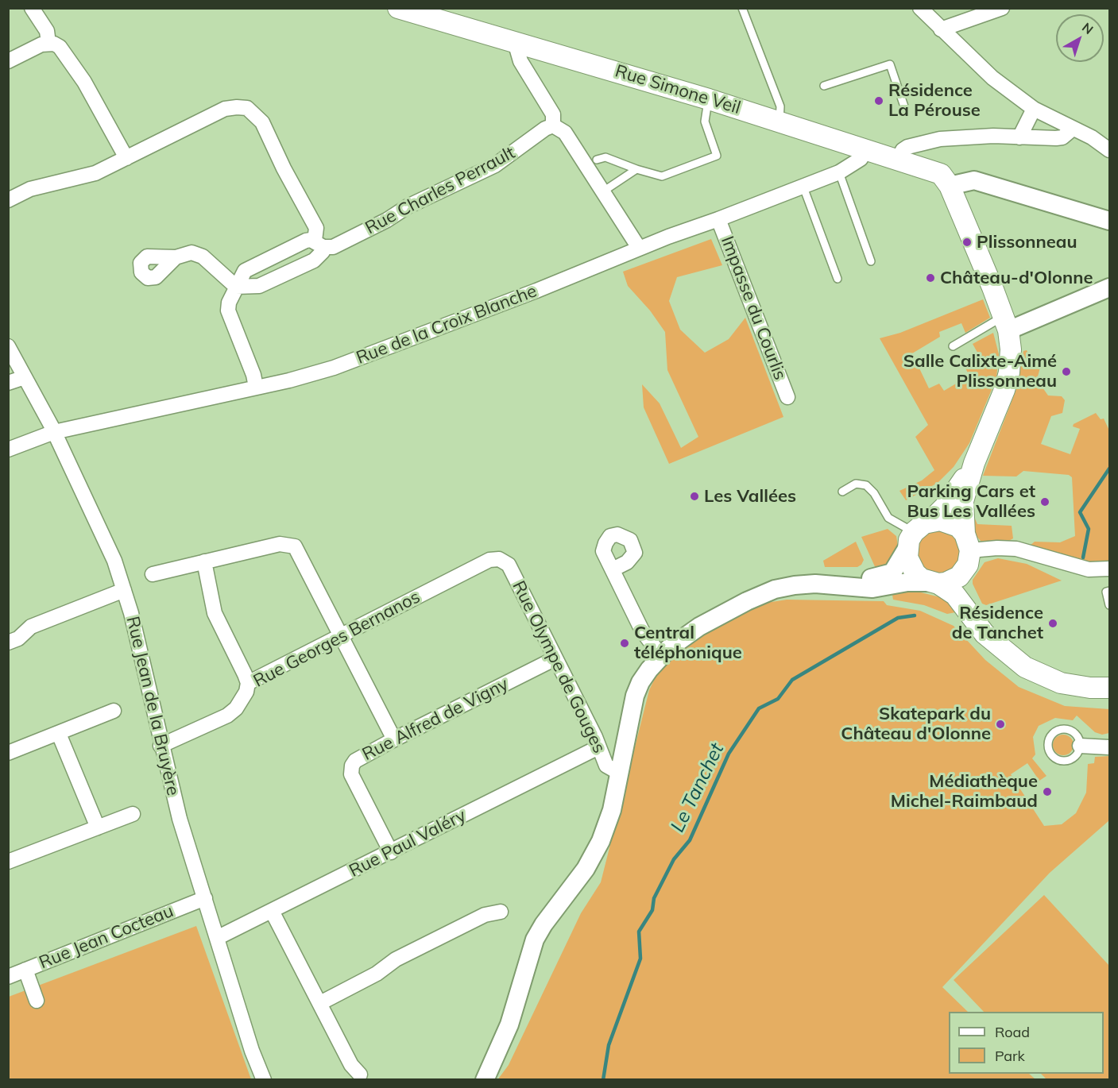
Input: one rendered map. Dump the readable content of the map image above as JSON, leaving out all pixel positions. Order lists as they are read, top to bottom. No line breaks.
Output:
{"streets":{"main road":["Rue Simone Veil"],"street":["Rue Charles Perrault","Impasse du Courlis","Rue de la Croix Blanche","Rue Georges Bernanos","Rue Olympe de Gouges","Rue Jean de la Bruyère","Rue Alfred de Vigny","Rue Paul Valéry","Rue Jean Cocteau"]},"crossings":[["Rue Simone Veil","Rue de la Croix Blanche"],["Rue Charles Perrault","Rue de la Croix Blanche"],["Impasse du Courlis","Rue de la Croix Blanche"],["Rue de la Croix Blanche","Rue Jean de la Bruyère"],["Rue Georges Bernanos","Rue Olympe de Gouges"],["Rue Georges Bernanos","Rue Jean de la Bruyère"],["Rue Olympe de Gouges","Rue Alfred de Vigny"],["Rue Olympe de Gouges","Rue Paul Valéry"],["Rue Jean de la Bruyère","Rue Paul Valéry"],["Rue Jean de la Bruyère","Rue Jean Cocteau"],["Rue Alfred de Vigny","Rue Paul Valéry"]],"water":["Le Tanchet"],"places":["Résidence La Pérouse","Plissonneau","Château-d'Olonne","Salle Calixte-Aimé Plissonneau","Les Vallées","Parking Cars et Bus Les Vallées","Résidence de Tanchet","Central téléphonique","Skatepark du Château d'Olonne","Médiathèque Michel-Raimbaud"],"legend":["Road","Park"],"north":"top right"}
